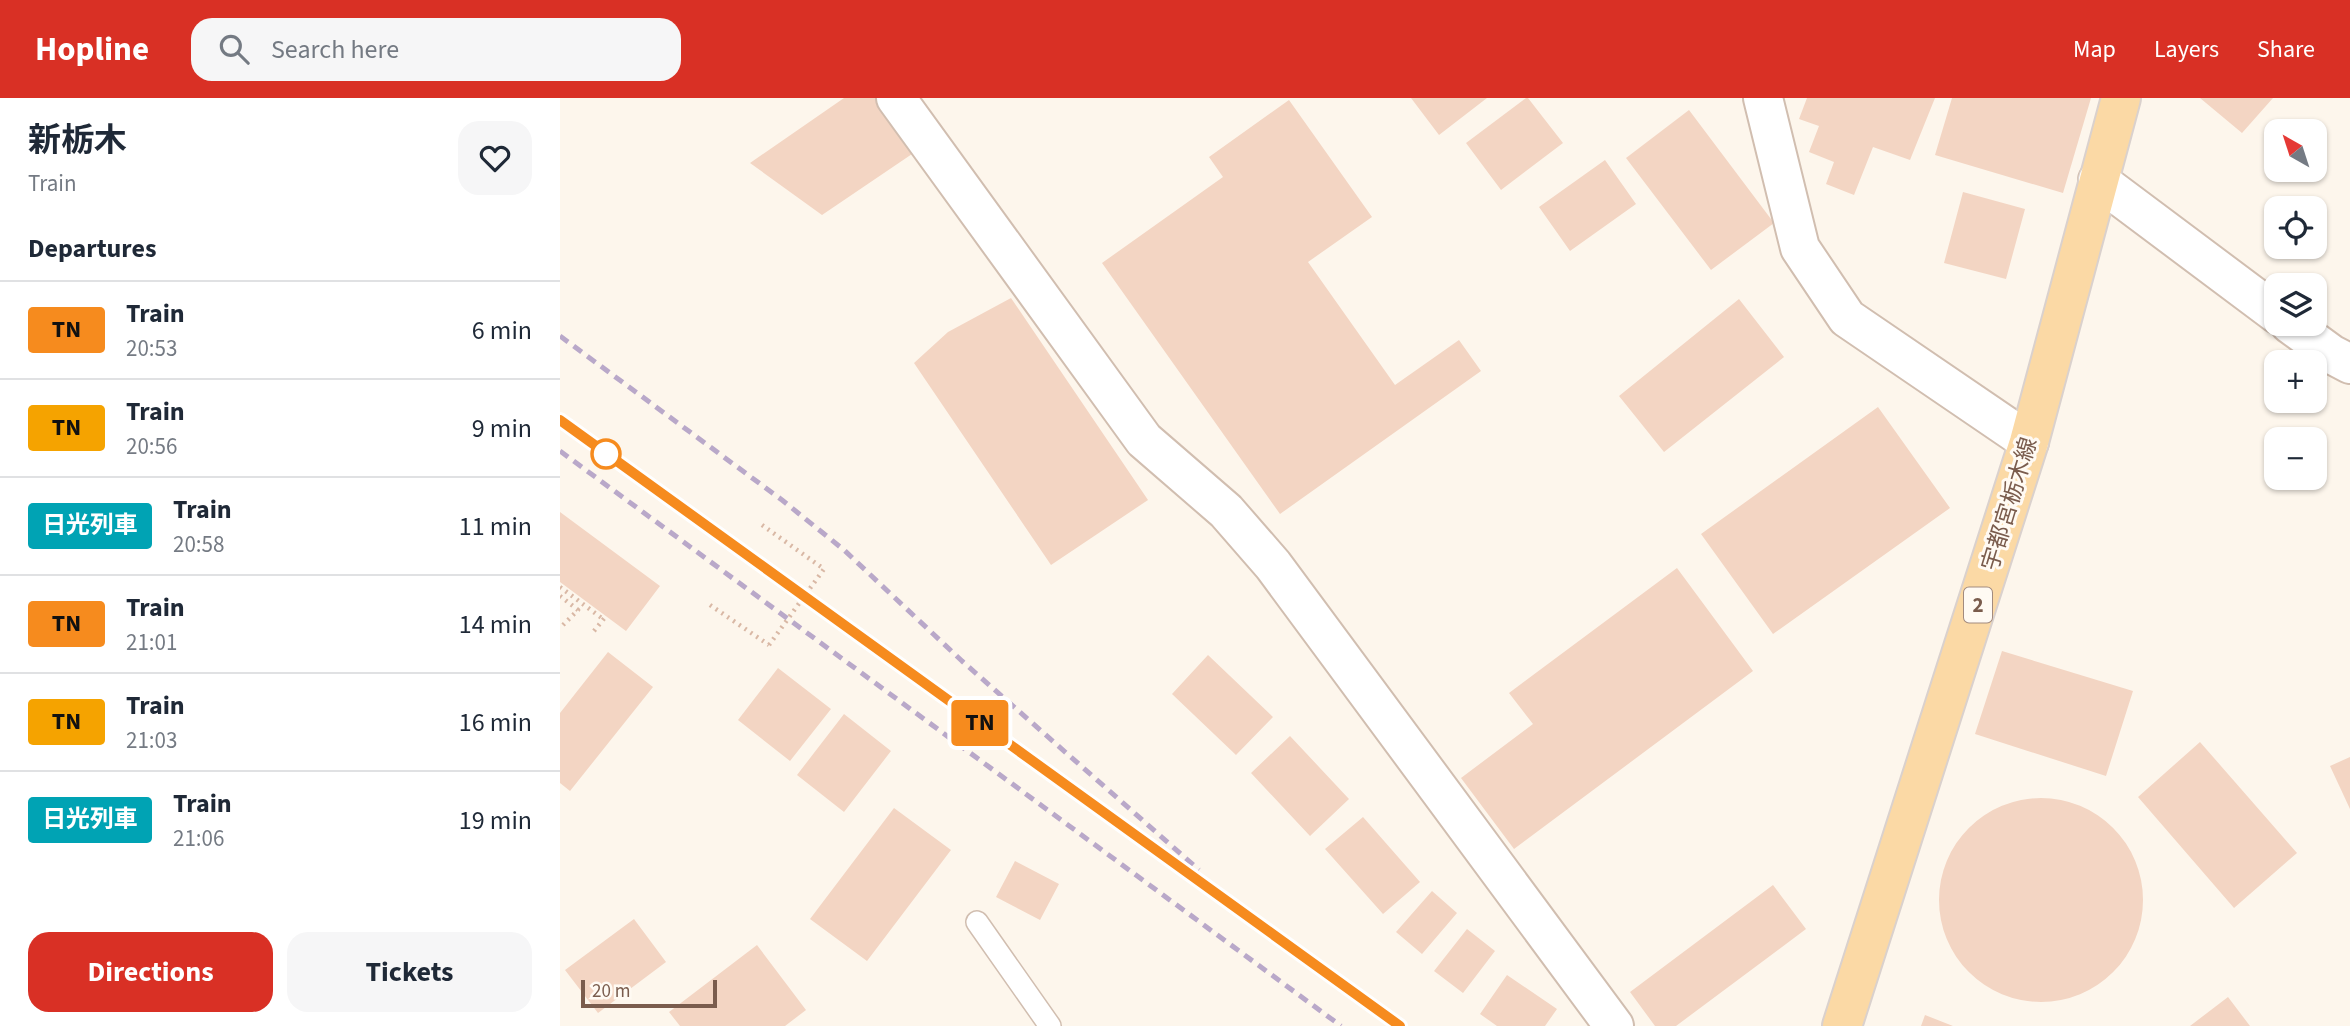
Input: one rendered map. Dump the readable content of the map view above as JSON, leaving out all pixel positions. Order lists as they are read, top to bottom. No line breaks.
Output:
{"streets":{"main road":["宇都宮栃木線","2"]},"scale_bar":"20 m","north":"top left","page":{"header":"Hopline","search":"Search here","nav":["Map","Layers","Share"],"heading":[["新栃木","Train"],"Departures"],"on_map":"TN","map_buttons":["+","−"],"list":[{"mark":"TN","name":"Train","note":"20:53","value":"6 min"},{"mark":"TN","name":"Train","note":"20:56","value":"9 min"},{"mark":"日光列車","name":"Train","note":"20:58","value":"11 min"},{"mark":"TN","name":"Train","note":"21:01","value":"14 min"},{"mark":"TN","name":"Train","note":"21:03","value":"16 min"},{"mark":"日光列車","name":"Train","note":"21:06","value":"19 min"}],"buttons":["Directions","Tickets"],"scale":"20 m"}}
